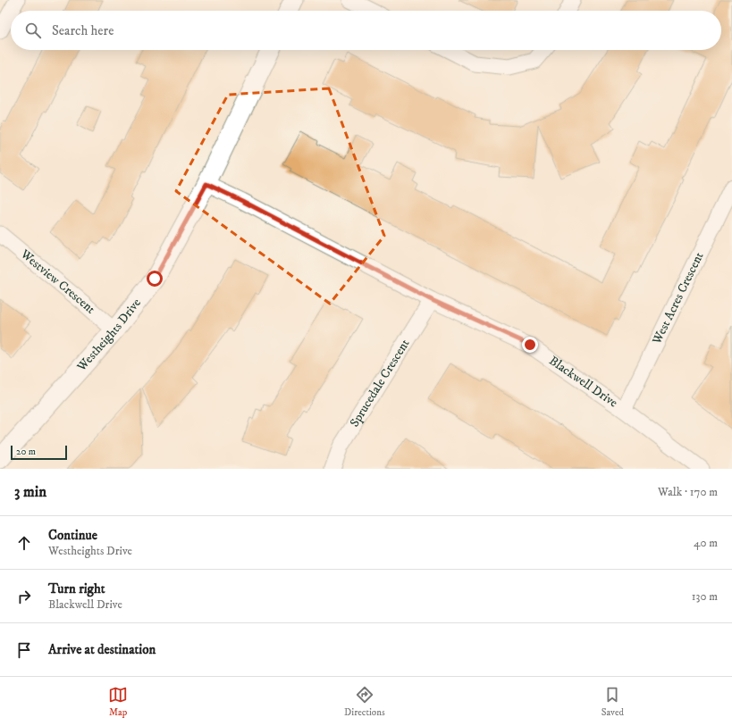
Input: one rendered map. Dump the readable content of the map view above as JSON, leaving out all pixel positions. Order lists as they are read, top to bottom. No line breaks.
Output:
{"streets":{"street":["Westview Crescent","West Acres Crescent","Westheights Drive","Blackwell Drive","Sprucedale Crescent"]},"crossings":[["Westview Crescent","Westheights Drive"],["West Acres Crescent","Blackwell Drive"],["Westheights Drive","Blackwell Drive"],["Blackwell Drive","Sprucedale Crescent"]],"scale_bar":"20 m","page":{"search":"Search here","scale":"20 m","heading":["3 min","Walk · 170 m"],"list":[["Continue","Westheights Drive","40 m"],["Turn right","Blackwell Drive","130 m"],"Arrive at destination"],"nav":["Map","Directions","Saved"]}}
